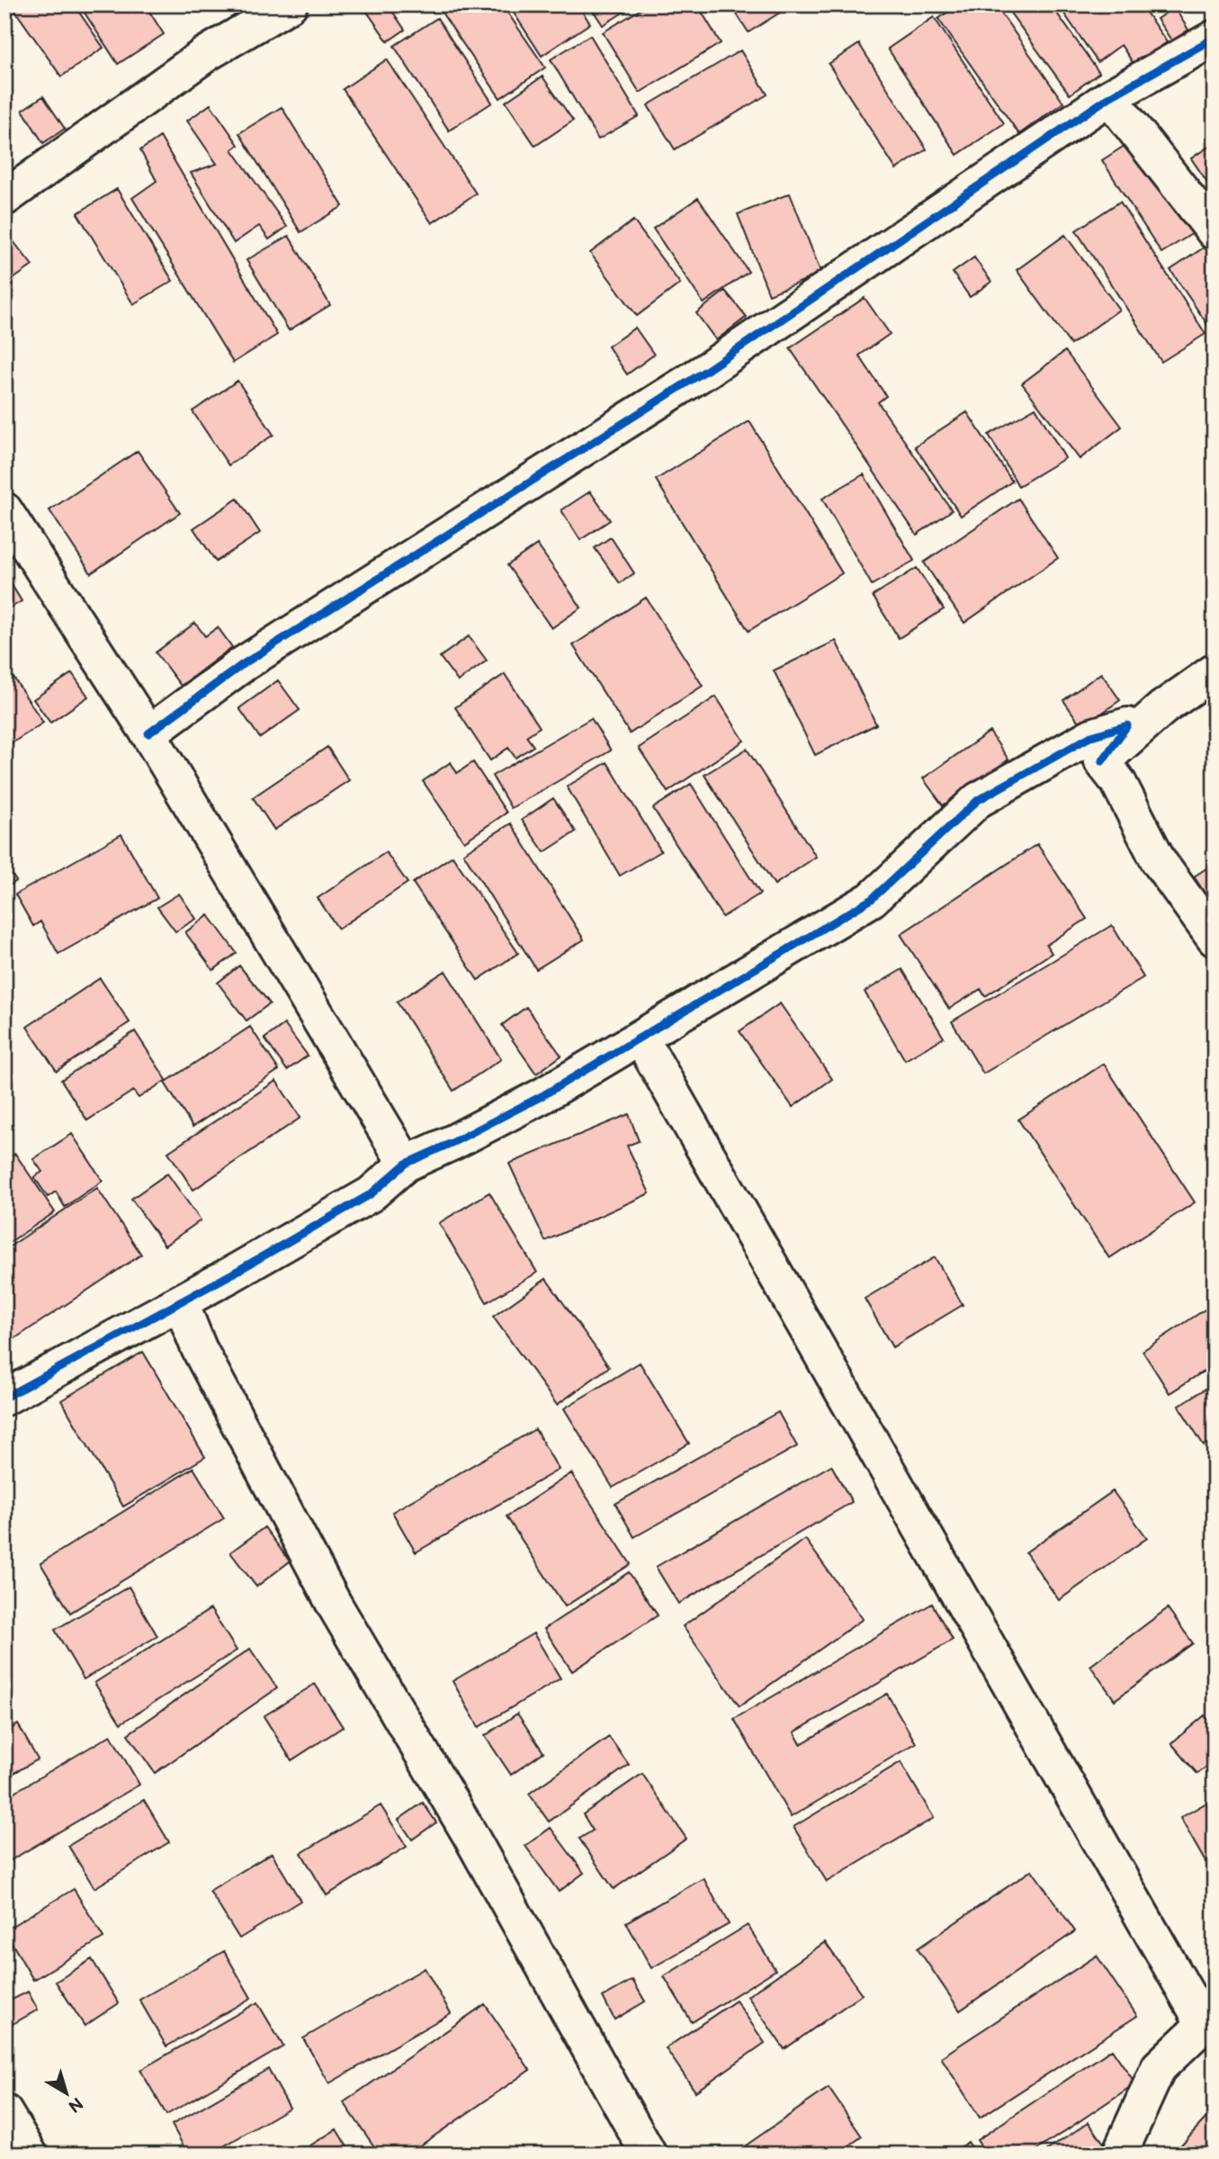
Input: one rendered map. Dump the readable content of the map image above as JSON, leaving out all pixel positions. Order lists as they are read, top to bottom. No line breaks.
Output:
{"north":"bottom right"}
